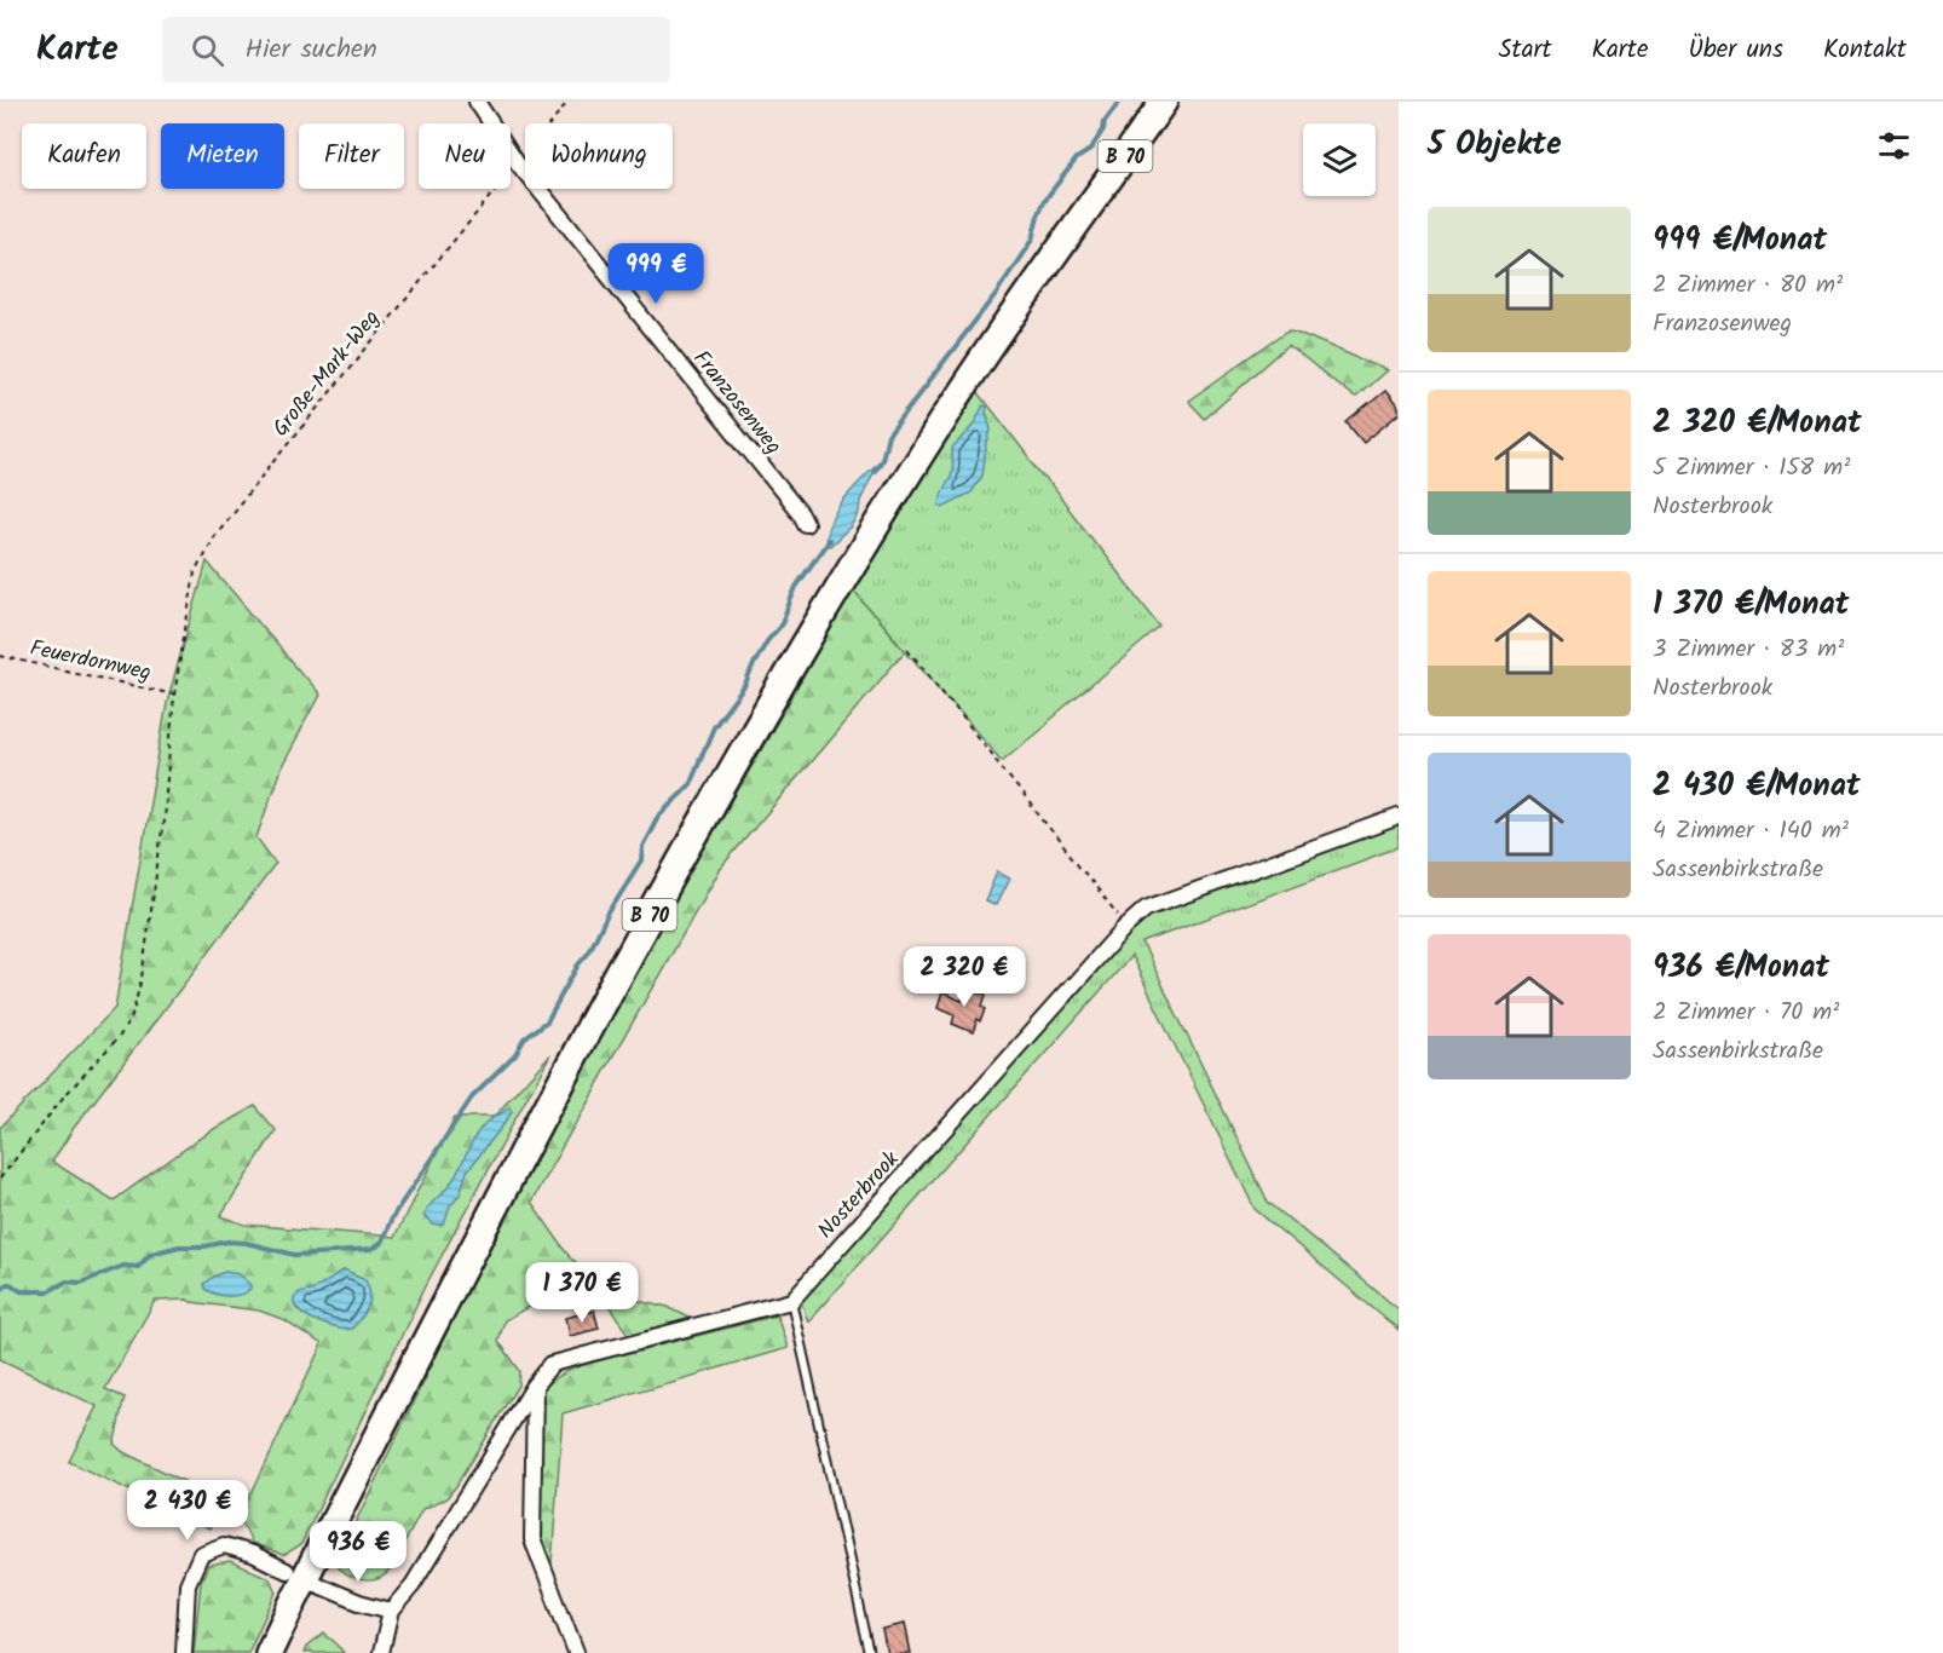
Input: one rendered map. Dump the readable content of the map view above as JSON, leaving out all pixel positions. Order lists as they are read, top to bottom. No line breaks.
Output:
{"streets":{"highway":["B 70"],"street":["Franzosenweg","Nosterbrook"],"path":["Große-Mark-Weg","Feuerdornweg"]},"crossings":[["Große-Mark-Weg","Franzosenweg"],["Große-Mark-Weg","Feuerdornweg"]],"page":{"header":"Karte","search":"Hier suchen","nav":["Start","Karte","Über uns","Kontakt"],"heading":"5 Objekte","chip":["Kaufen","Mieten","Filter","Neu","Wohnung"],"list":[{"name":"999 €/Monat","note":"2 Zimmer · 80 m² · Franzosenweg"},{"name":"2 320 €/Monat","note":"5 Zimmer · 158 m² · Nosterbrook"},{"name":"1 370 €/Monat","note":"3 Zimmer · 83 m² · Nosterbrook"},{"name":"2 430 €/Monat","note":"4 Zimmer · 140 m² · Sassenbirkstraße"},{"name":"936 €/Monat","note":"2 Zimmer · 70 m² · Sassenbirkstraße"}],"price":["999 €","2 320 €","1 370 €","2 430 €","936 €"]}}
